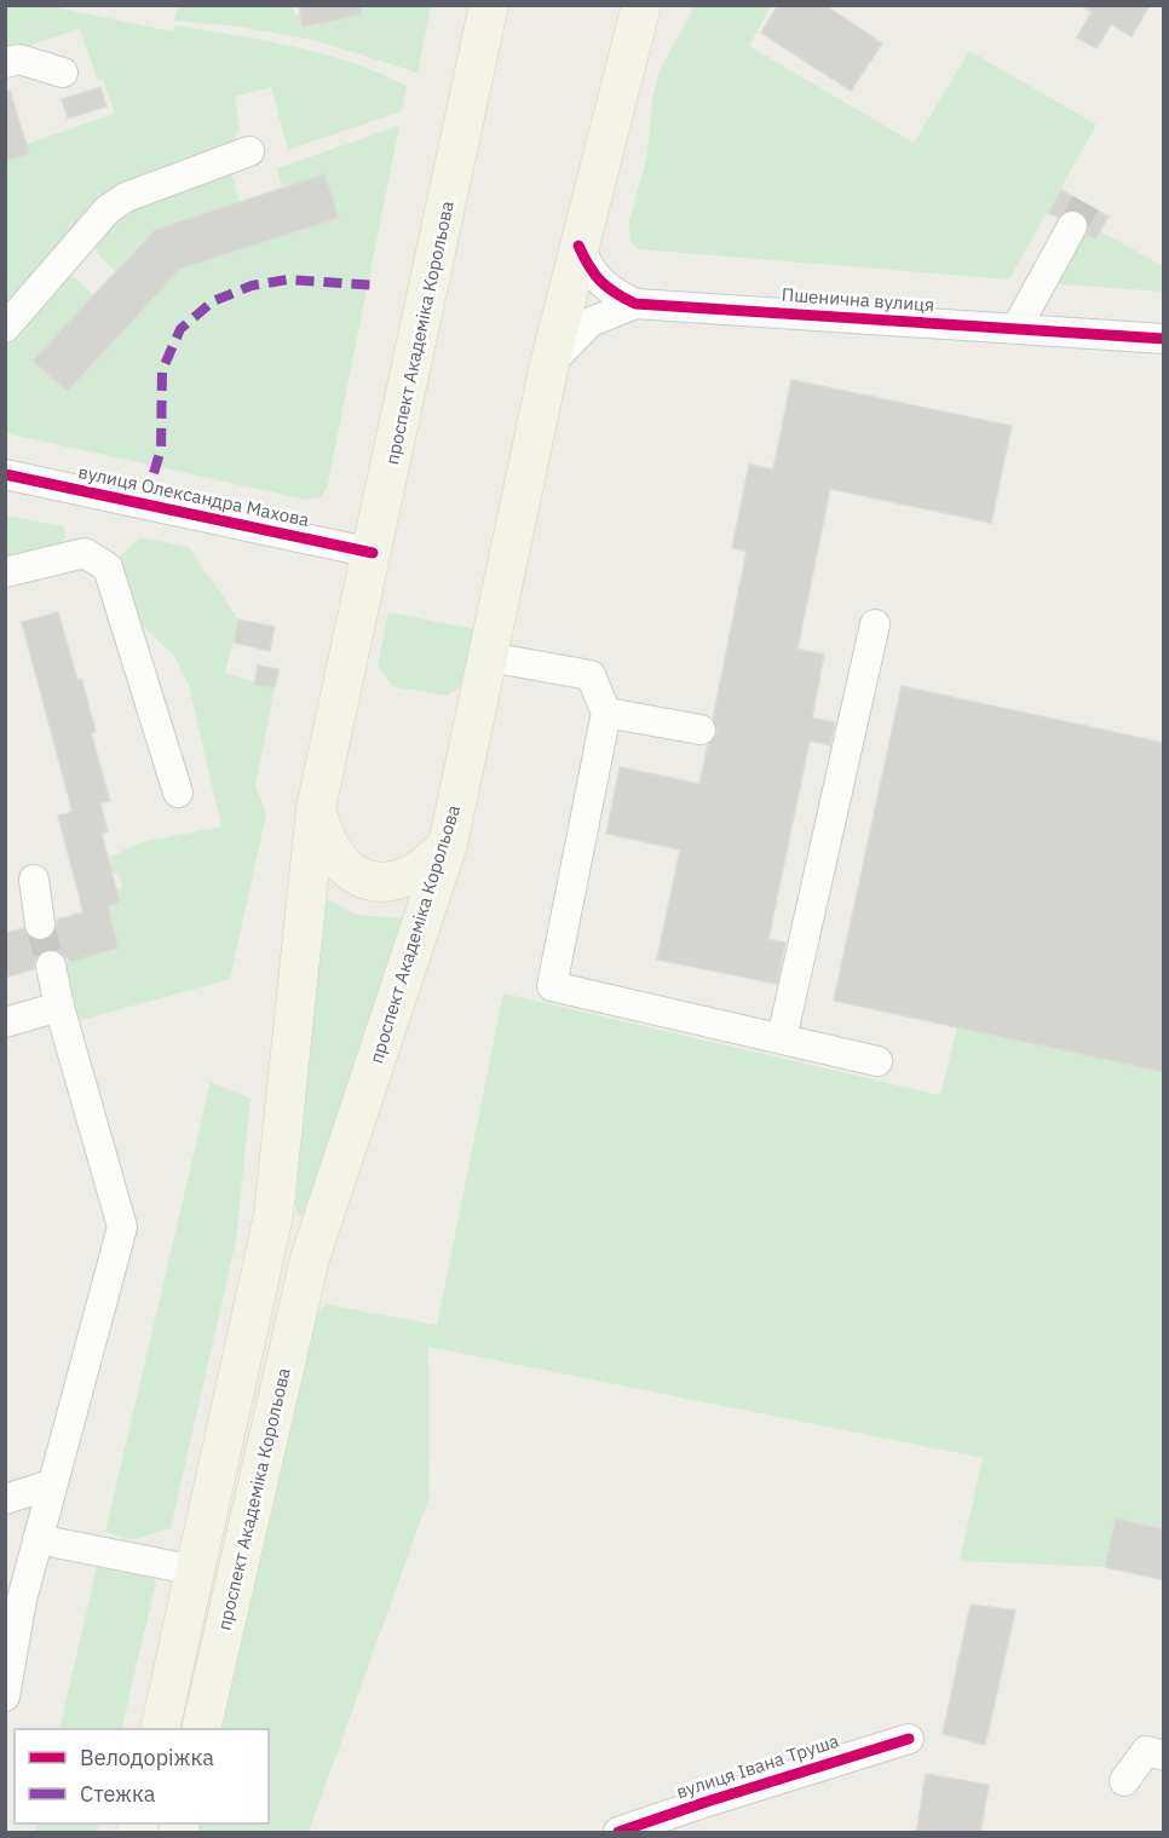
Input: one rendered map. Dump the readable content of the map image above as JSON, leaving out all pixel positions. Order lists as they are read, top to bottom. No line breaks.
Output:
{"streets":{"main road":["проспект Академіка Корольова"],"street":["Пшенична вулиця","вулиця Олександра Махова","вулиця Івана Труша"]},"crossings":[["Пшенична вулиця","проспект Академіка Корольова"],["проспект Академіка Корольова","вулиця Олександра Махова"]],"legend":["Велодоріжка","Стежка"]}
